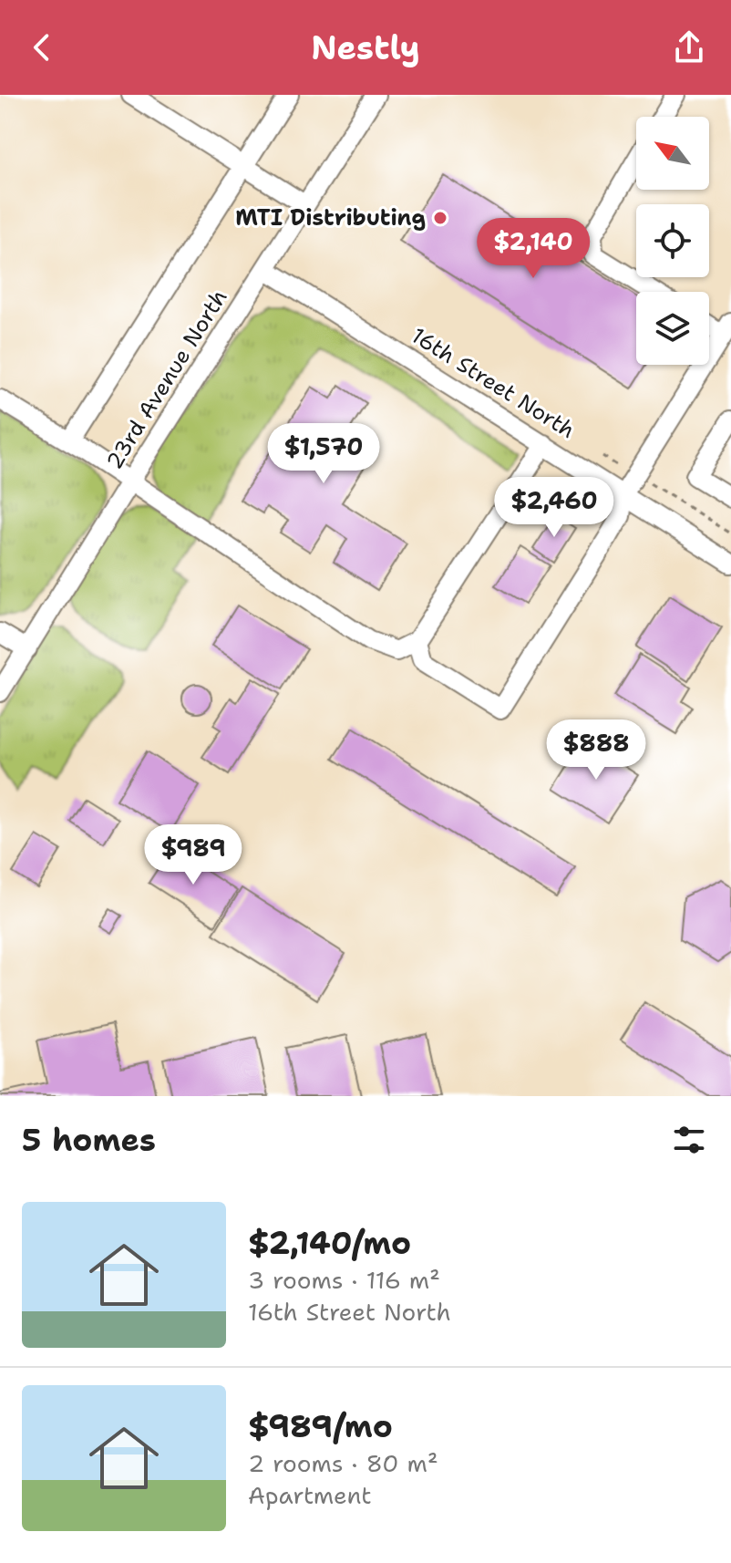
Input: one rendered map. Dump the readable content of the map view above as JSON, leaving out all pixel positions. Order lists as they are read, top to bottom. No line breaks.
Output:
{"streets":{"street":["23rd Avenue North","16th Street North"]},"crossings":[["23rd Avenue North","16th Street North"]],"places":["MTI Distributing"],"north":"top left","page":{"header":"Nestly","price":["$2,140","$1,570","$2,460","$888","$989"],"heading":"5 homes","list":[{"name":"$2,140/mo","note":"3 rooms · 116 m² · 16th Street North"},{"name":"$989/mo","note":"2 rooms · 80 m² · Apartment"}]}}
